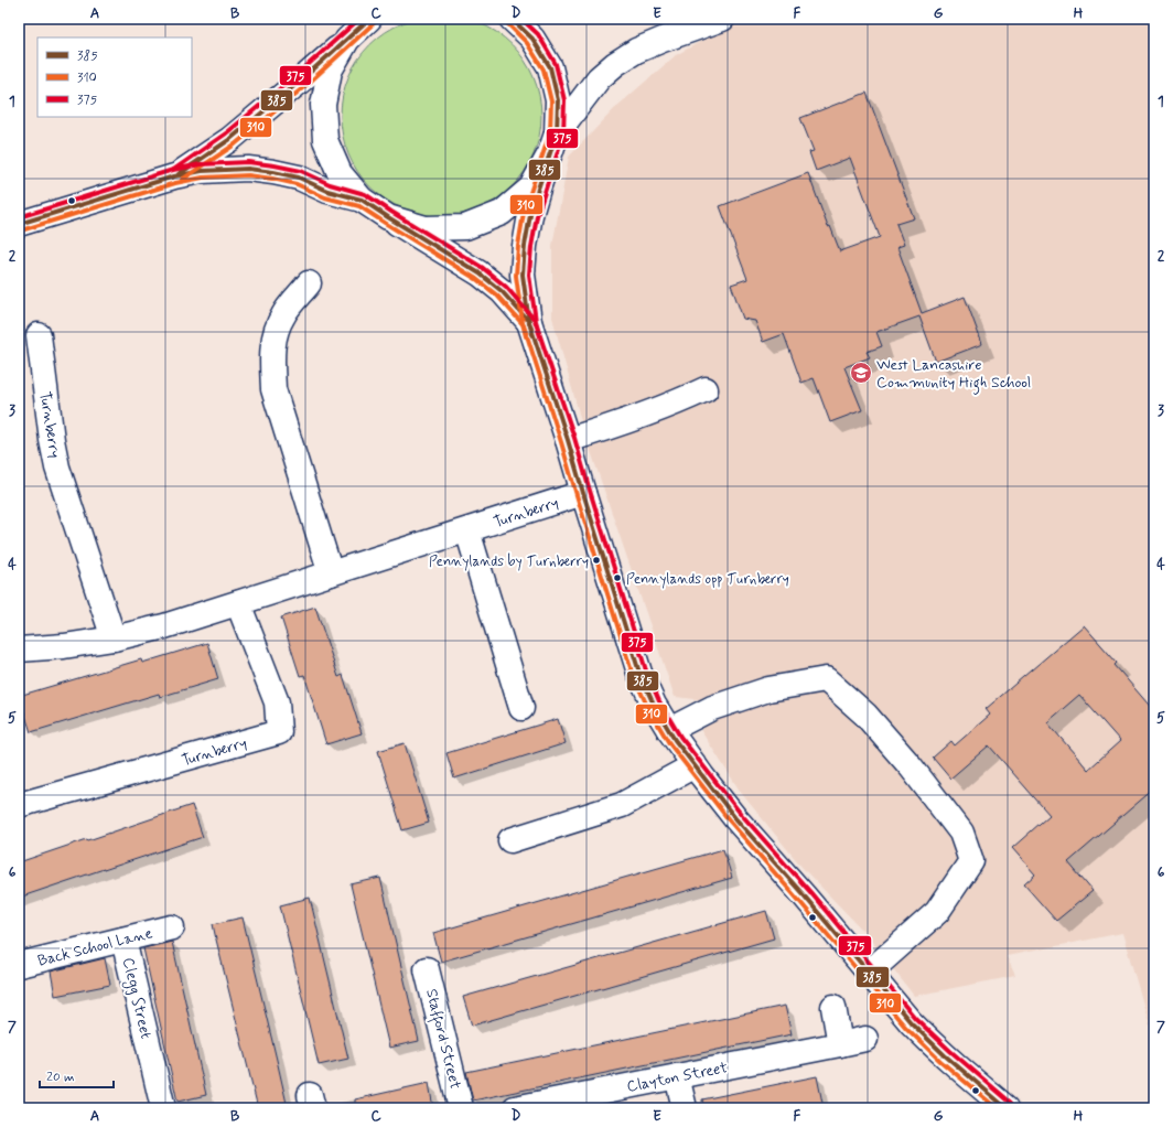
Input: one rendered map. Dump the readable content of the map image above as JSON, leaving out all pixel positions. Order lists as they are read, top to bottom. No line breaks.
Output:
{"streets":{"street":["Turnberry","Back School Lane","Clegg Street","Stafford Street","Clayton Street"]},"crossings":[["Back School Lane","Clegg Street"]],"places":{"school or university":["West Lancashire Community High School"],"other":["Pennylands by Turnberry","Pennylands opp Turnberry"]},"lines":["transit line 385","transit line 375","transit line 310"],"legend":["385","310","375"],"scale_bar":"20 m","grid":{"columns":["A","B","C","D","E","F","G","H"],"rows":["1","2","3","4","5","6","7"]}}
